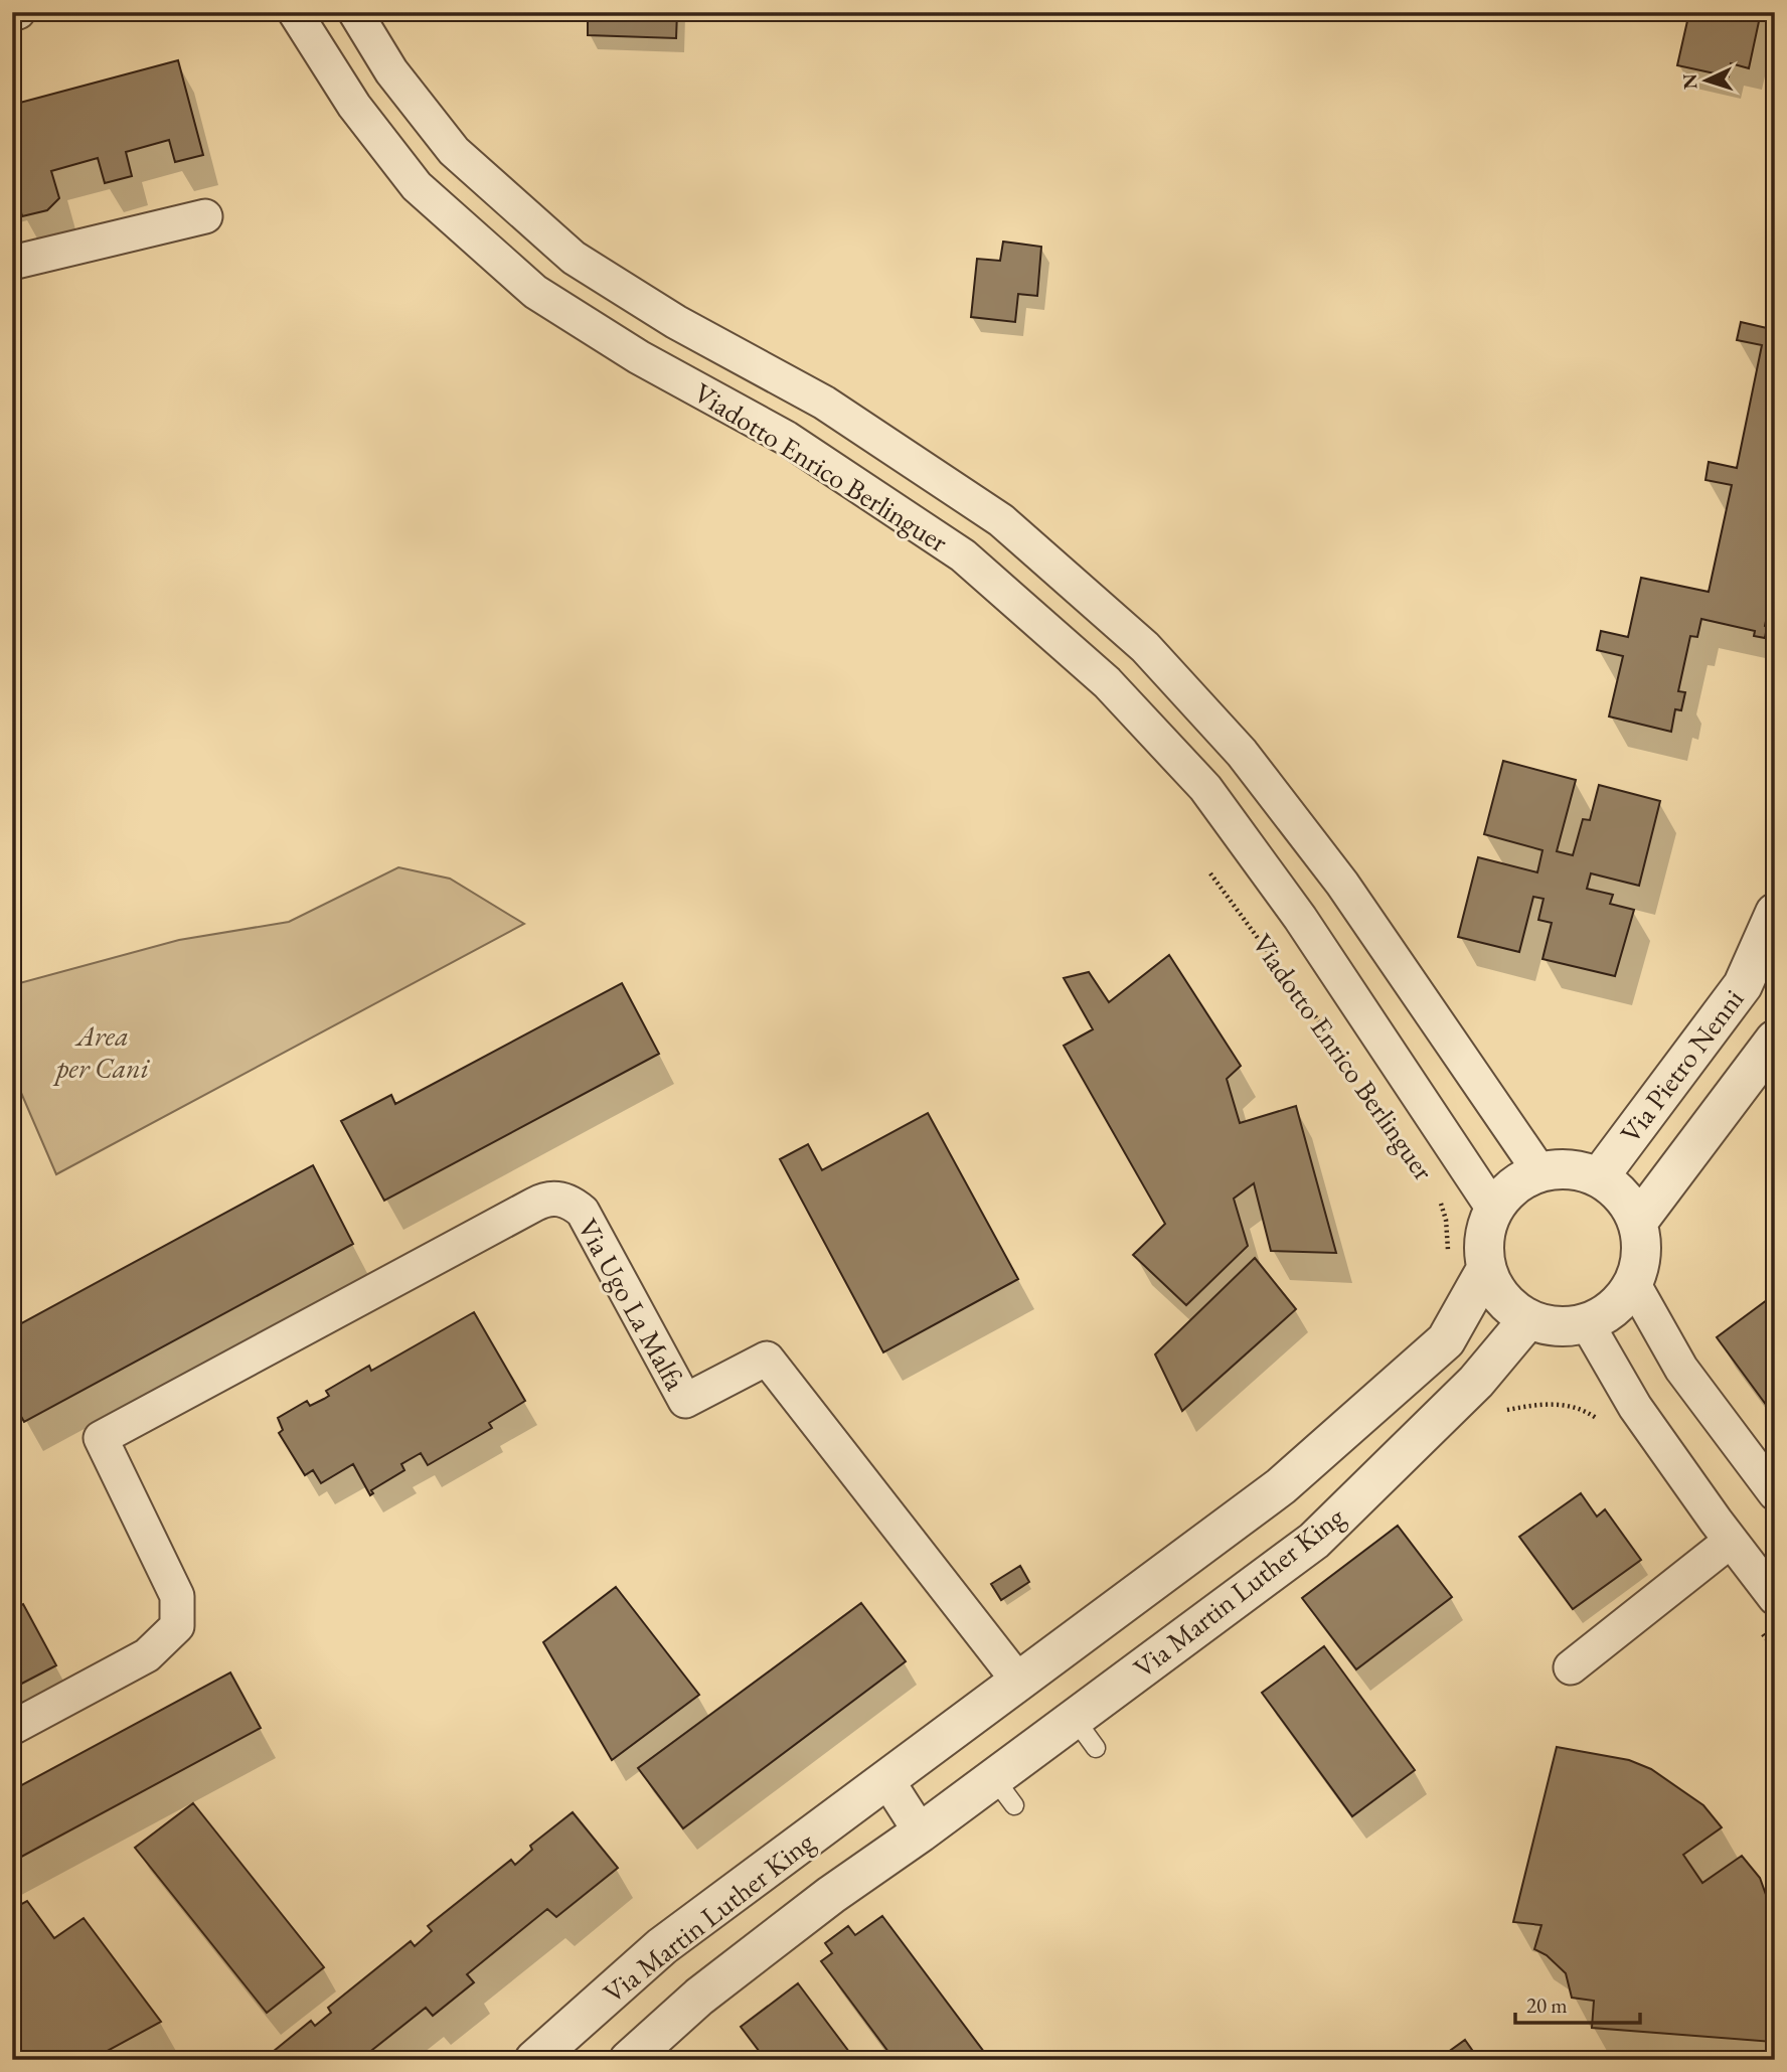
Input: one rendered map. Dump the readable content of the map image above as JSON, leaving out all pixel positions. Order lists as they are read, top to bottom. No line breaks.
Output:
{"streets":{"street":["Viadotto Enrico Berlinguer","Via Pietro Nenni","Via Ugo La Malfa","Via Martin Luther King"]},"crossings":[["Viadotto Enrico Berlinguer","Via Pietro Nenni"],["Viadotto Enrico Berlinguer","Via Martin Luther King"],["Via Pietro Nenni","Via Martin Luther King"],["Via Ugo La Malfa","Via Martin Luther King"]],"parks":["Area per Cani"],"scale_bar":"20 m","north":"left"}
